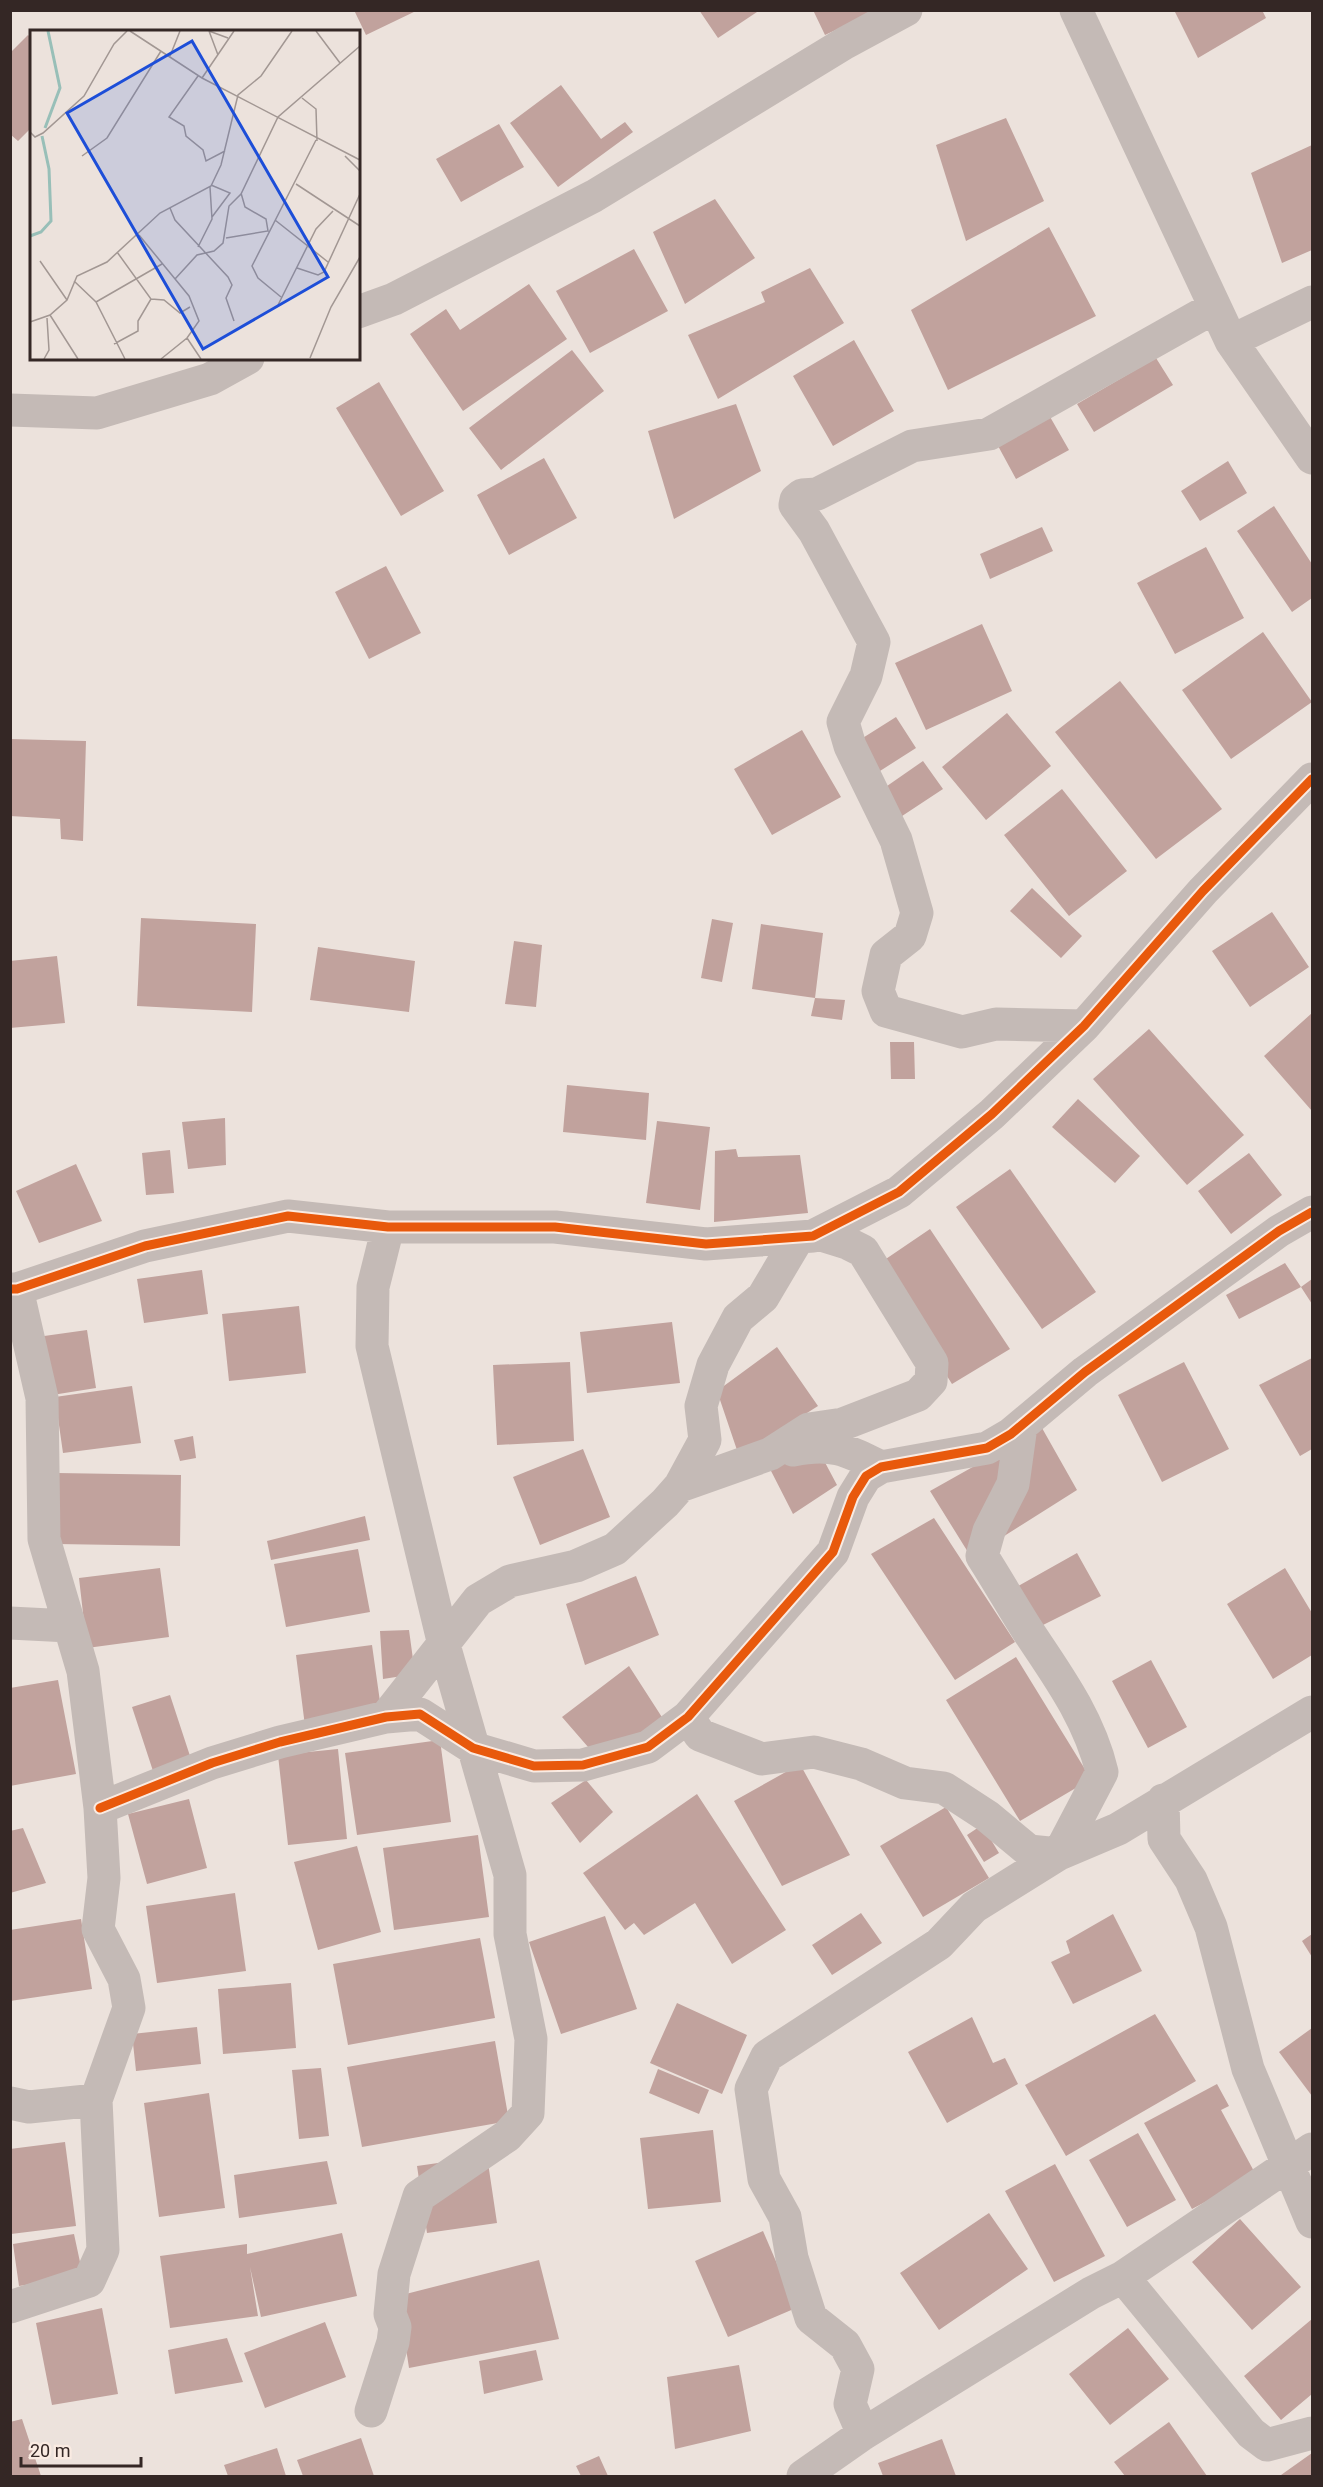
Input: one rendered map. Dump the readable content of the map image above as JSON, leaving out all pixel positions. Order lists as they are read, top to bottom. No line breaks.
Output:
{"scale_bar":"20 m"}
